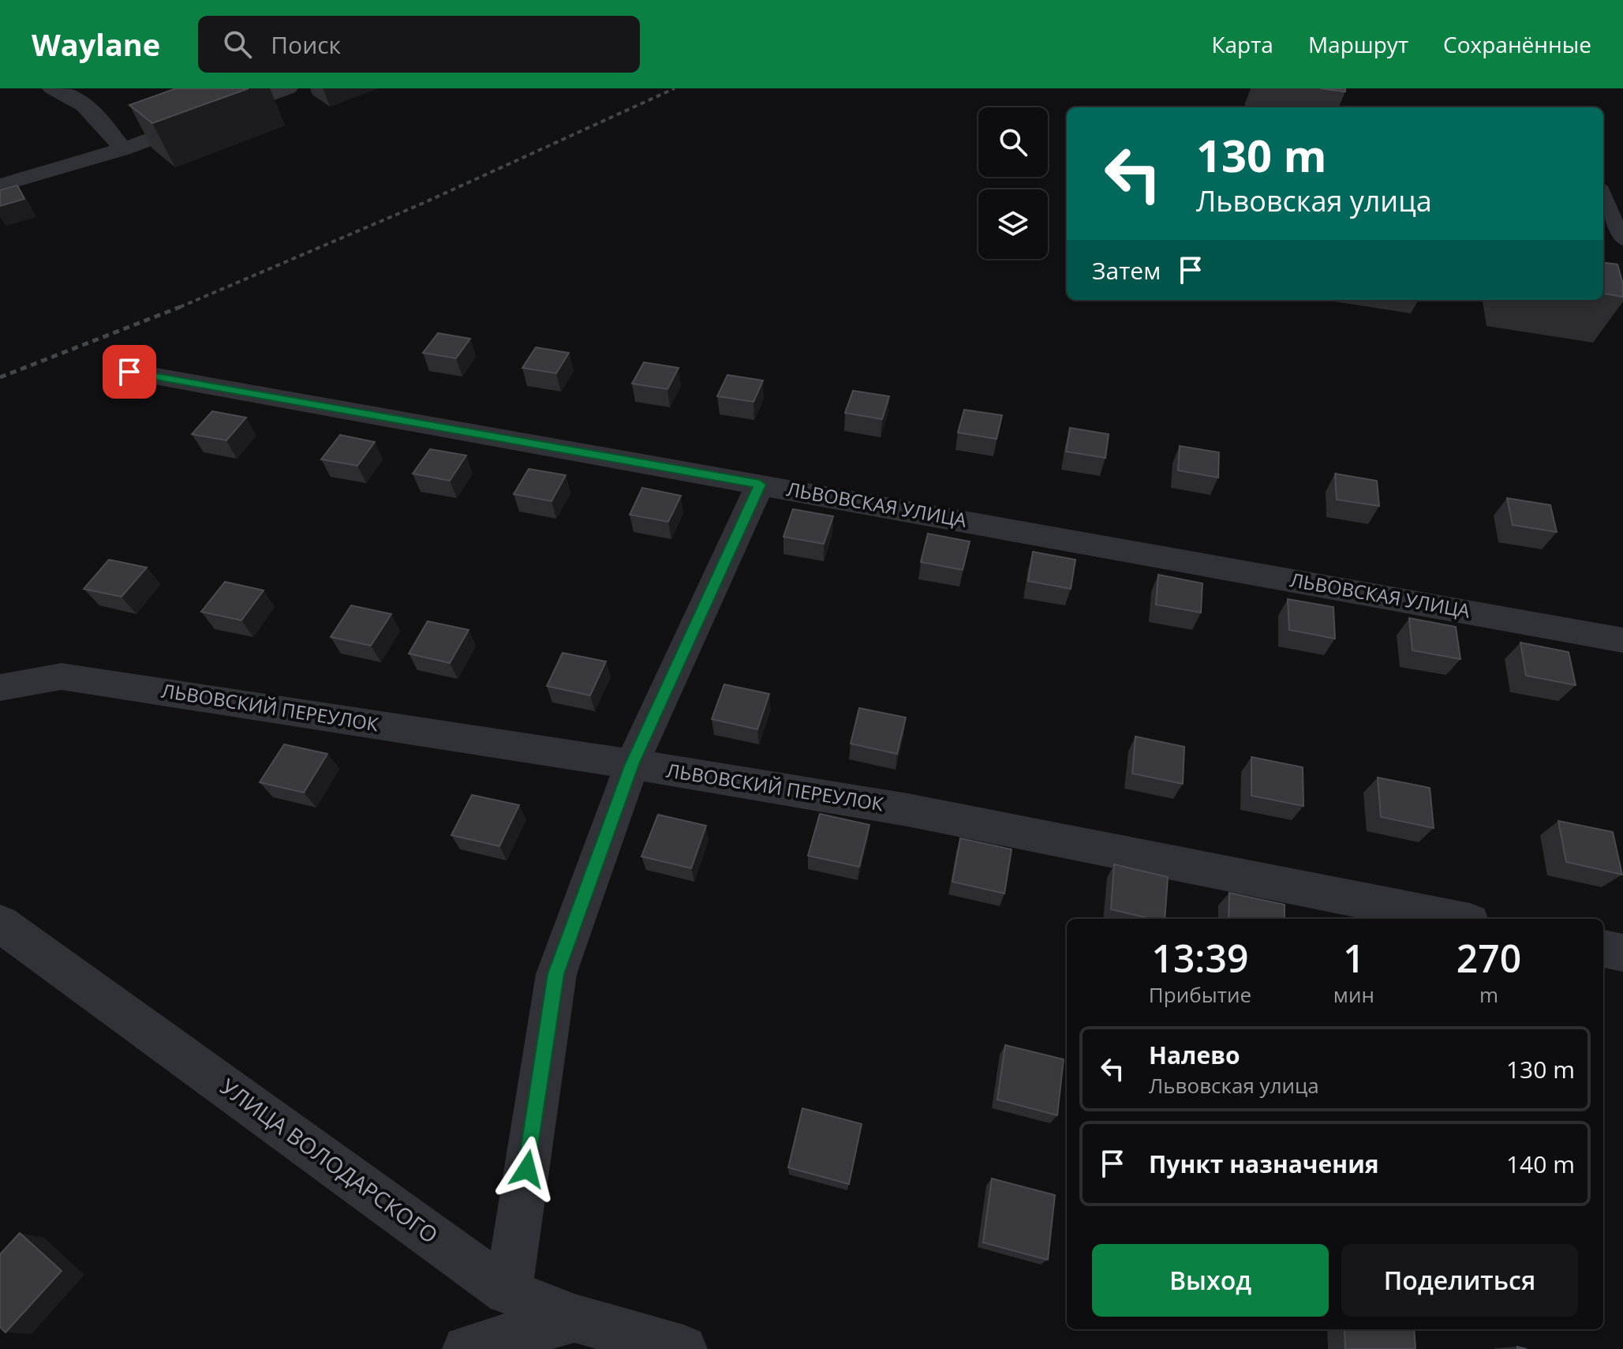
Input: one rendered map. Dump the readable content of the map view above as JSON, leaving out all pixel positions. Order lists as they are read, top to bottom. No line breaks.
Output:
{"streets":{"street":["ЛЬВОВСКАЯ УЛИЦА","ЛЬВОВСКИЙ ПЕРЕУЛОК","УЛИЦА ВОЛОДАРСКОГО"]},"page":{"header":"Waylane","search":"Поиск","nav":["Карта","Маршрут","Сохранённые"],"turn":["130 m","Львовская улица"],"then":"Затем","eta":["13:39","Прибытие","1","мин","270","m"],"list":[{"name":"Налево","note":"Львовская улица","value":"130 m"},{"name":"Пункт назначения","value":"140 m"}],"buttons":["Выход","Поделиться"]}}
